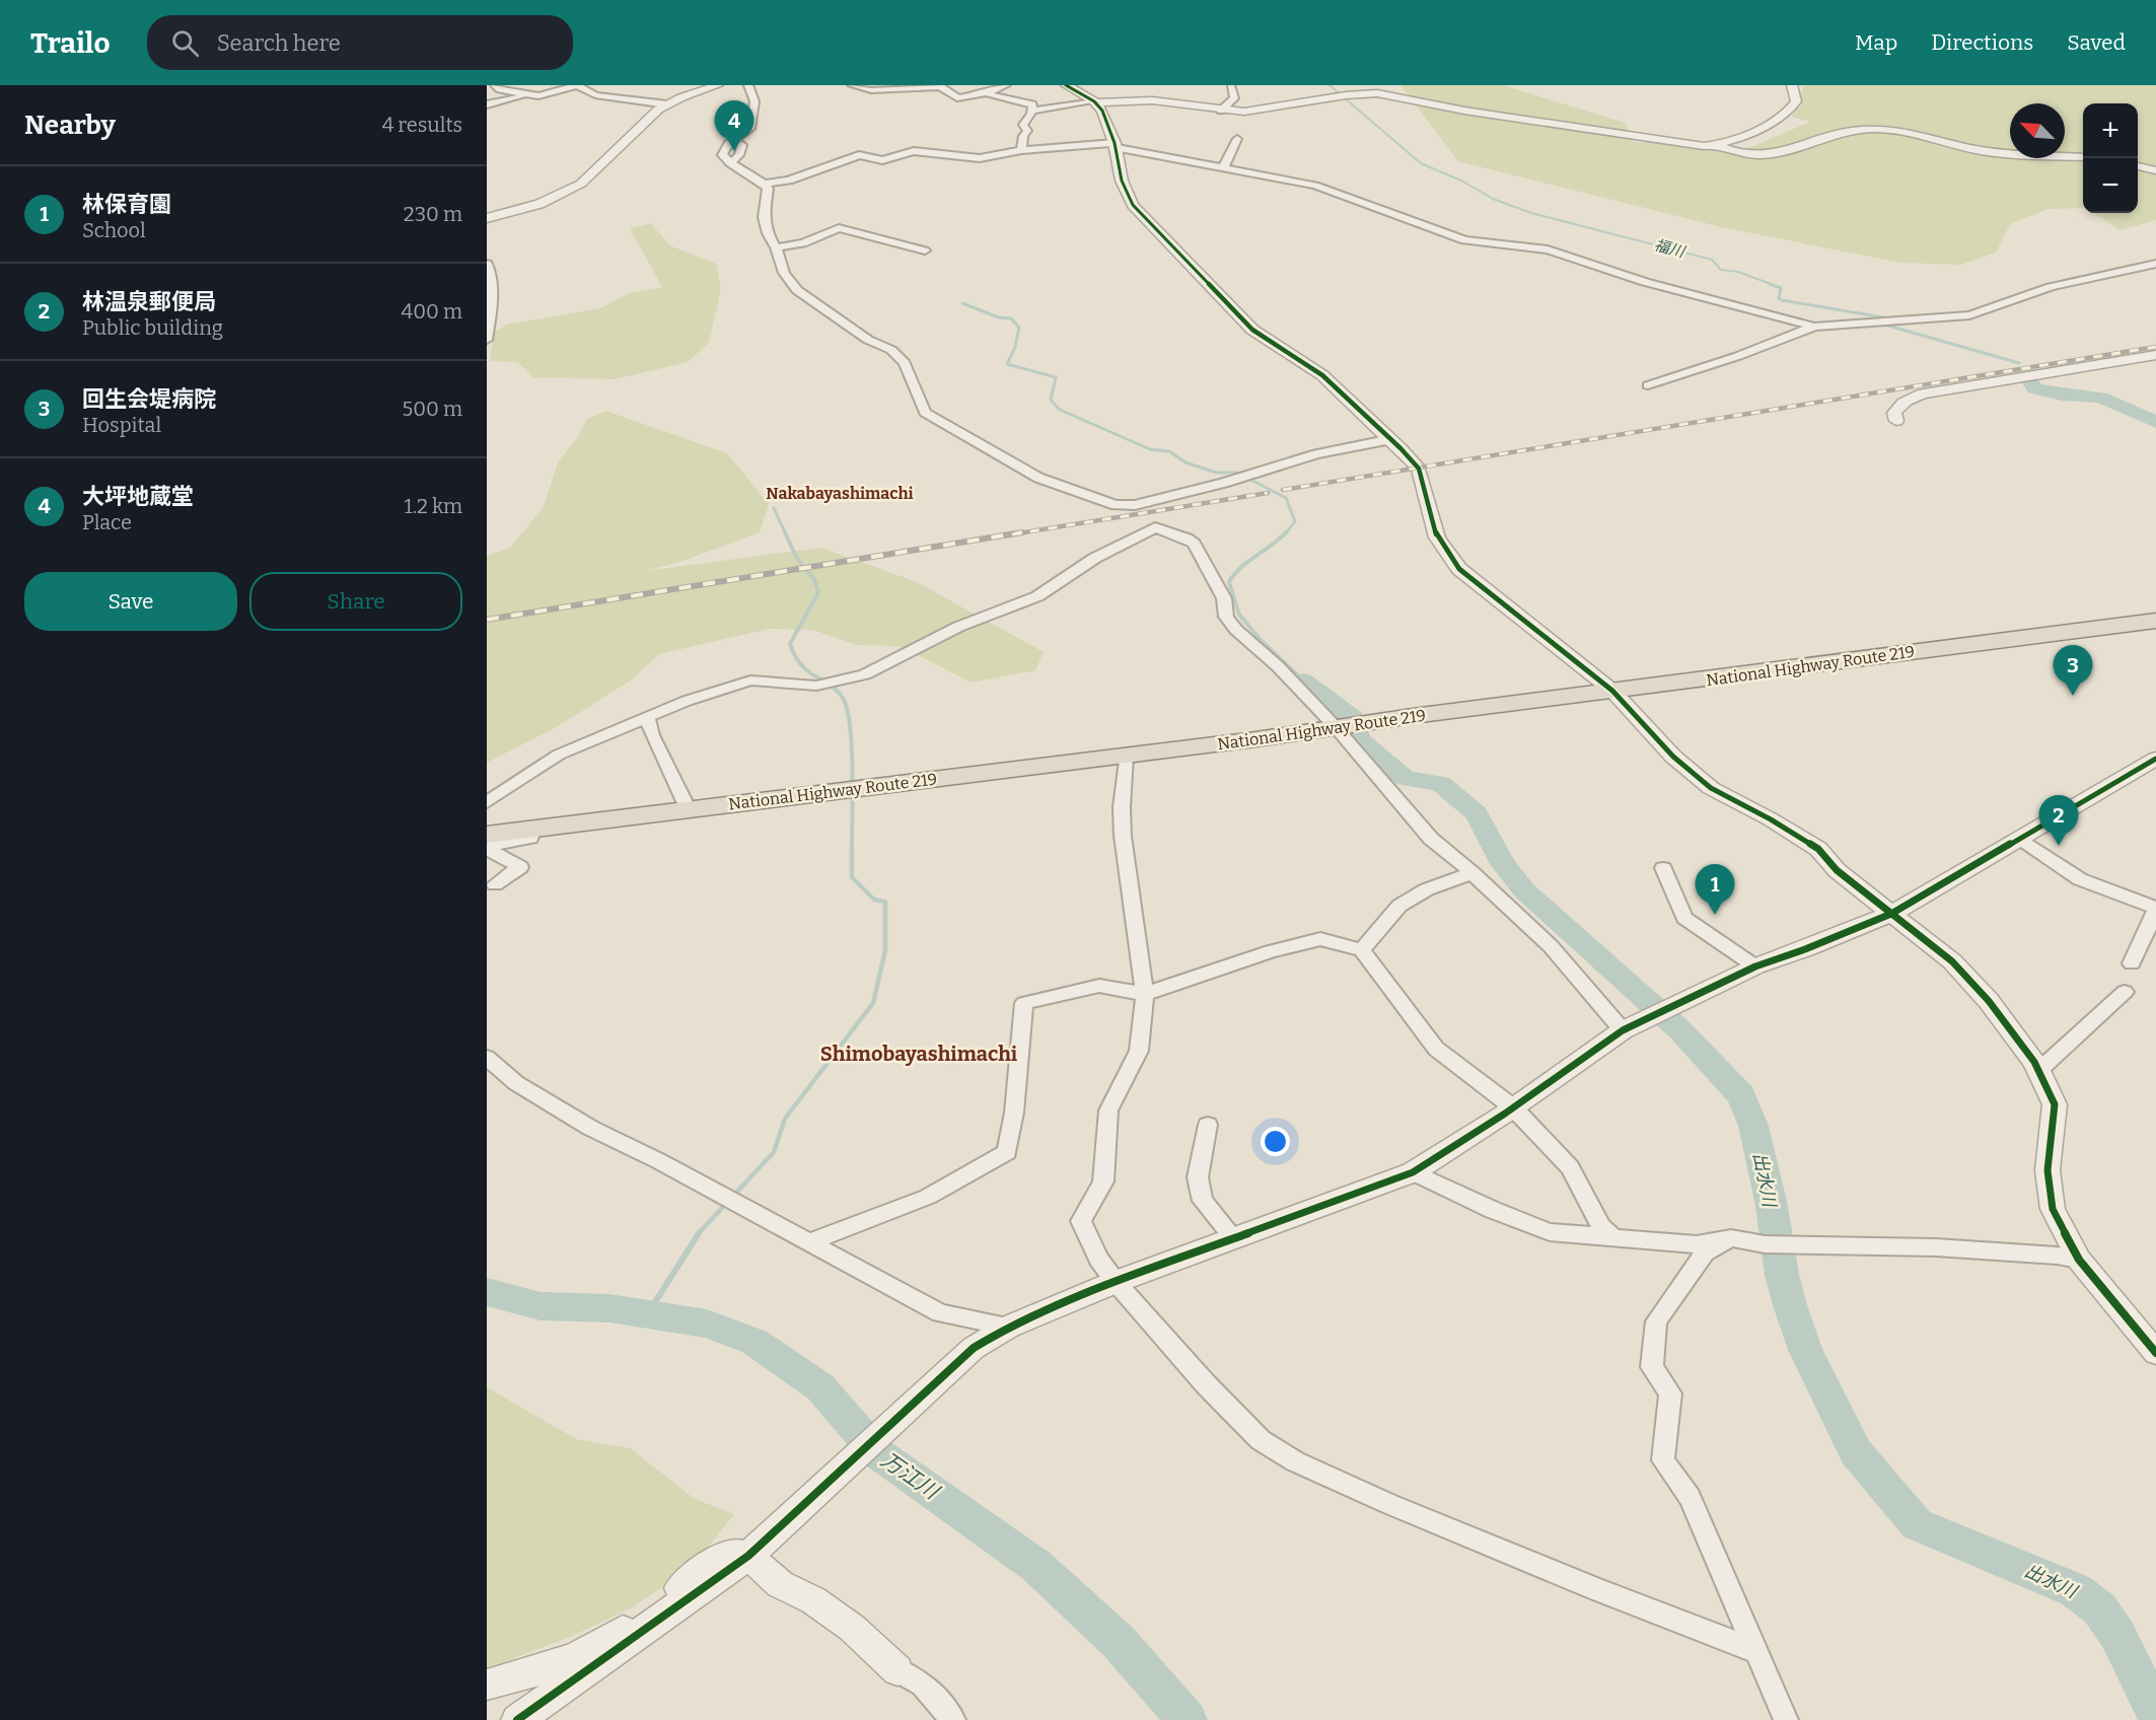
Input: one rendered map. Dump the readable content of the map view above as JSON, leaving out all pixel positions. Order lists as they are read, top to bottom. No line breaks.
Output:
{"streets":{"highway":["National Highway Route 219"]},"districts":["Nakabayashimachi","Shimobayashimachi"],"water":["福川","出水川","万江川"],"north":"top left","page":{"header":"Trailo","search":"Search here","nav":["Map","Directions","Saved"],"heading":["Nearby","4 results"],"pins":["4","3","2","1"],"map_buttons":["+","−"],"list":[{"mark":"1","name":"林保育園","note":"School","value":"230 m"},{"mark":"2","name":"林温泉郵便局","note":"Public building","value":"400 m"},{"mark":"3","name":"回生会堤病院","note":"Hospital","value":"500 m"},{"mark":"4","name":"大坪地蔵堂","note":"Place","value":"1.2 km"}],"buttons":["Save","Share"]}}
